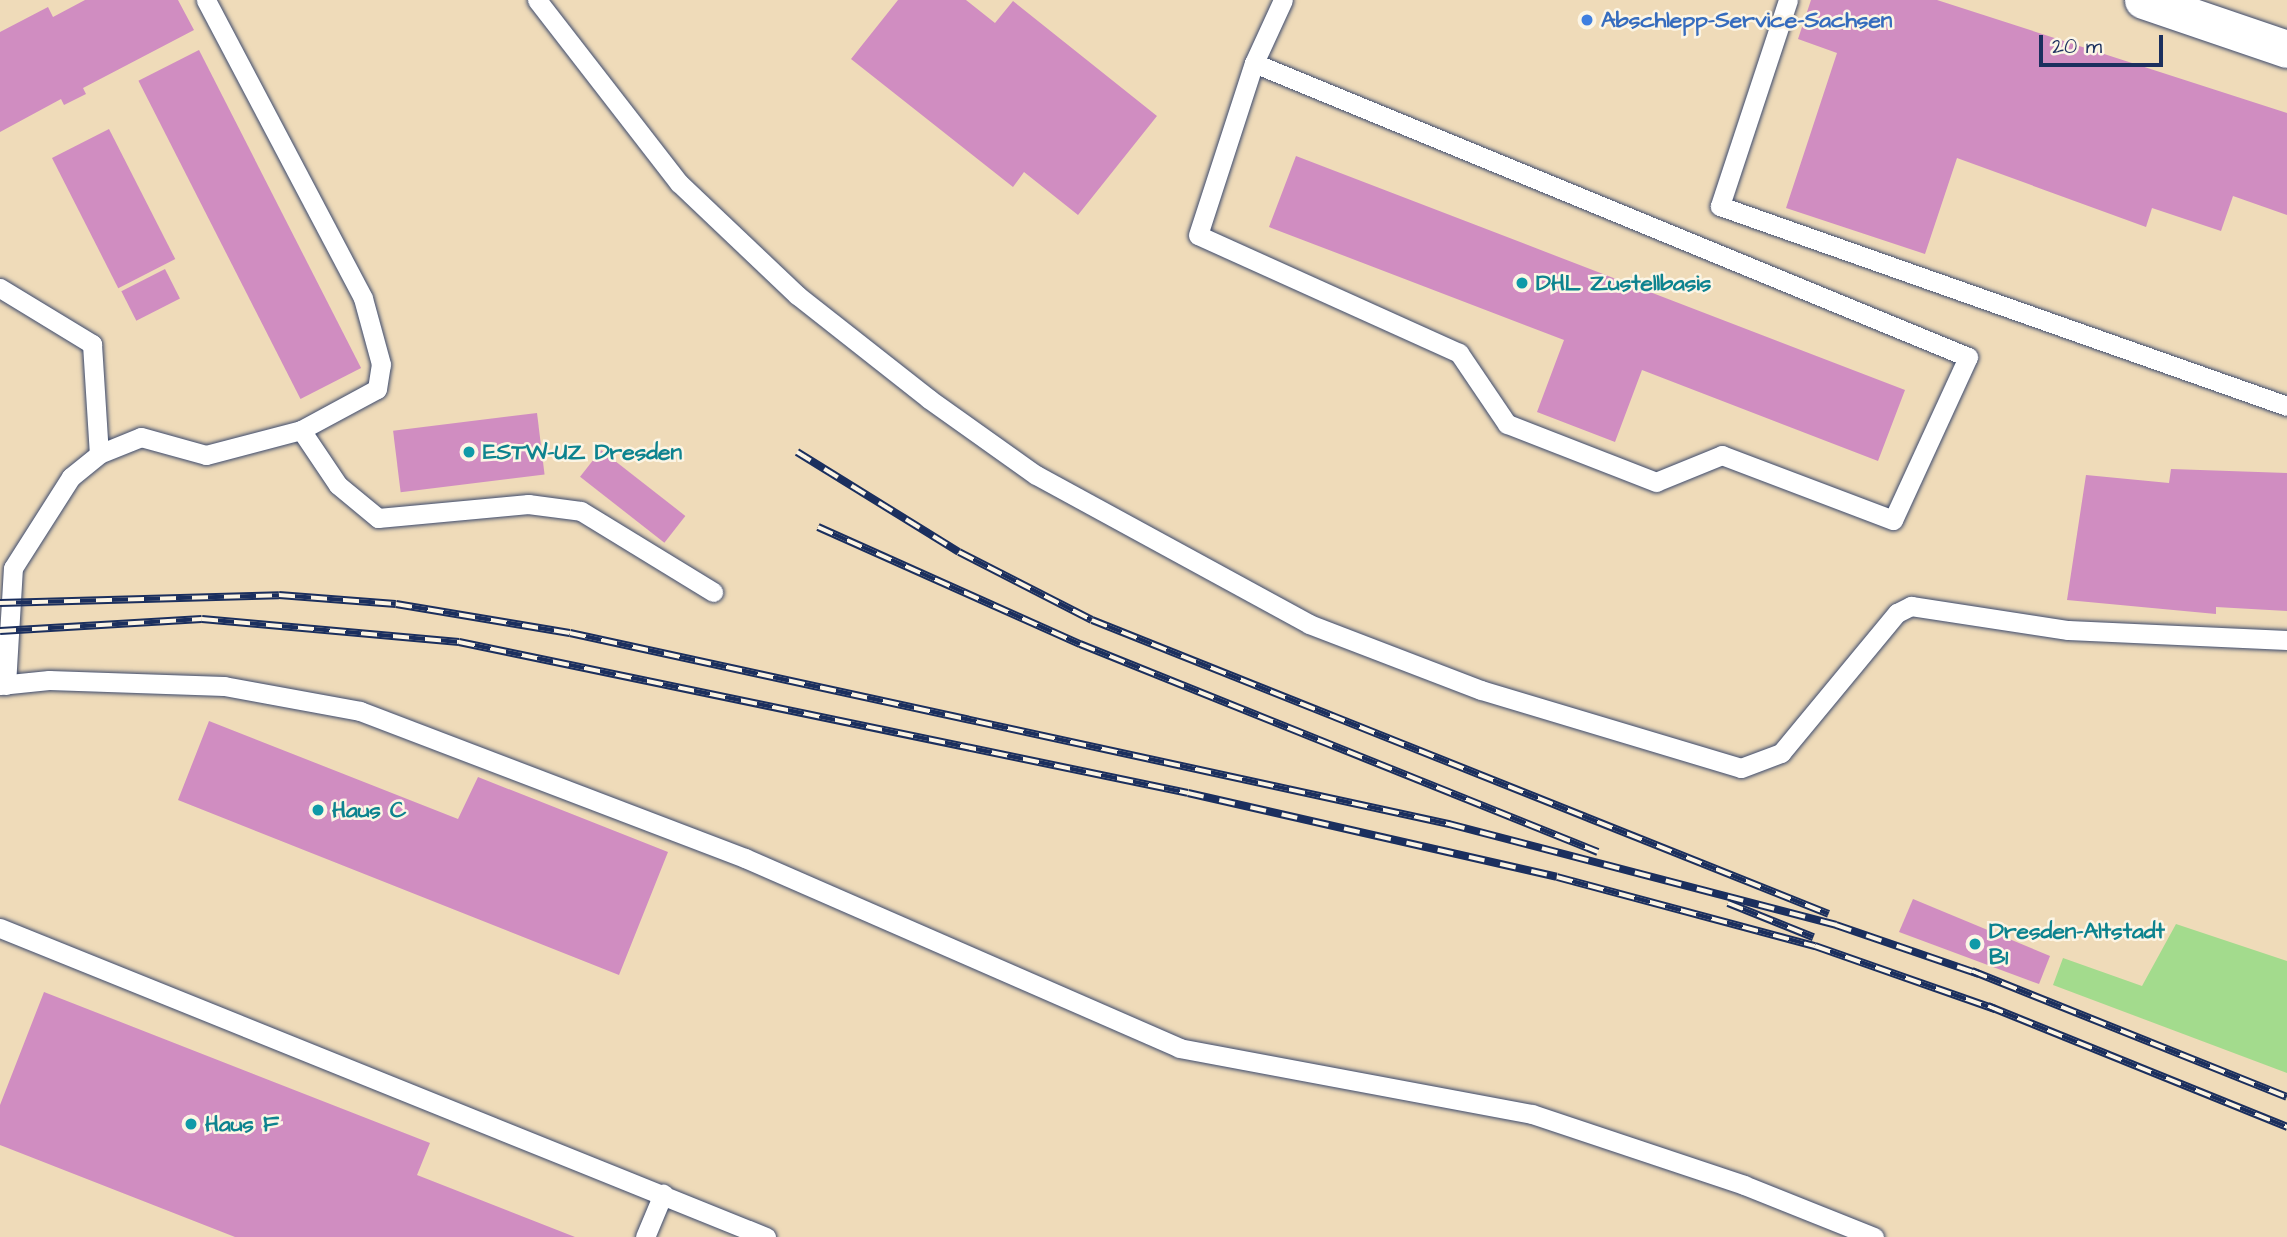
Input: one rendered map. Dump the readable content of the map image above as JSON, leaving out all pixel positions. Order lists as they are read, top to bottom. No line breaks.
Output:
{"places":["Abschlepp-Service-Sachsen","DHL Zustellbasis","ESTW-UZ Dresden","Haus C","Dresden-Altstadt B1","Haus F"],"scale_bar":"20 m"}
